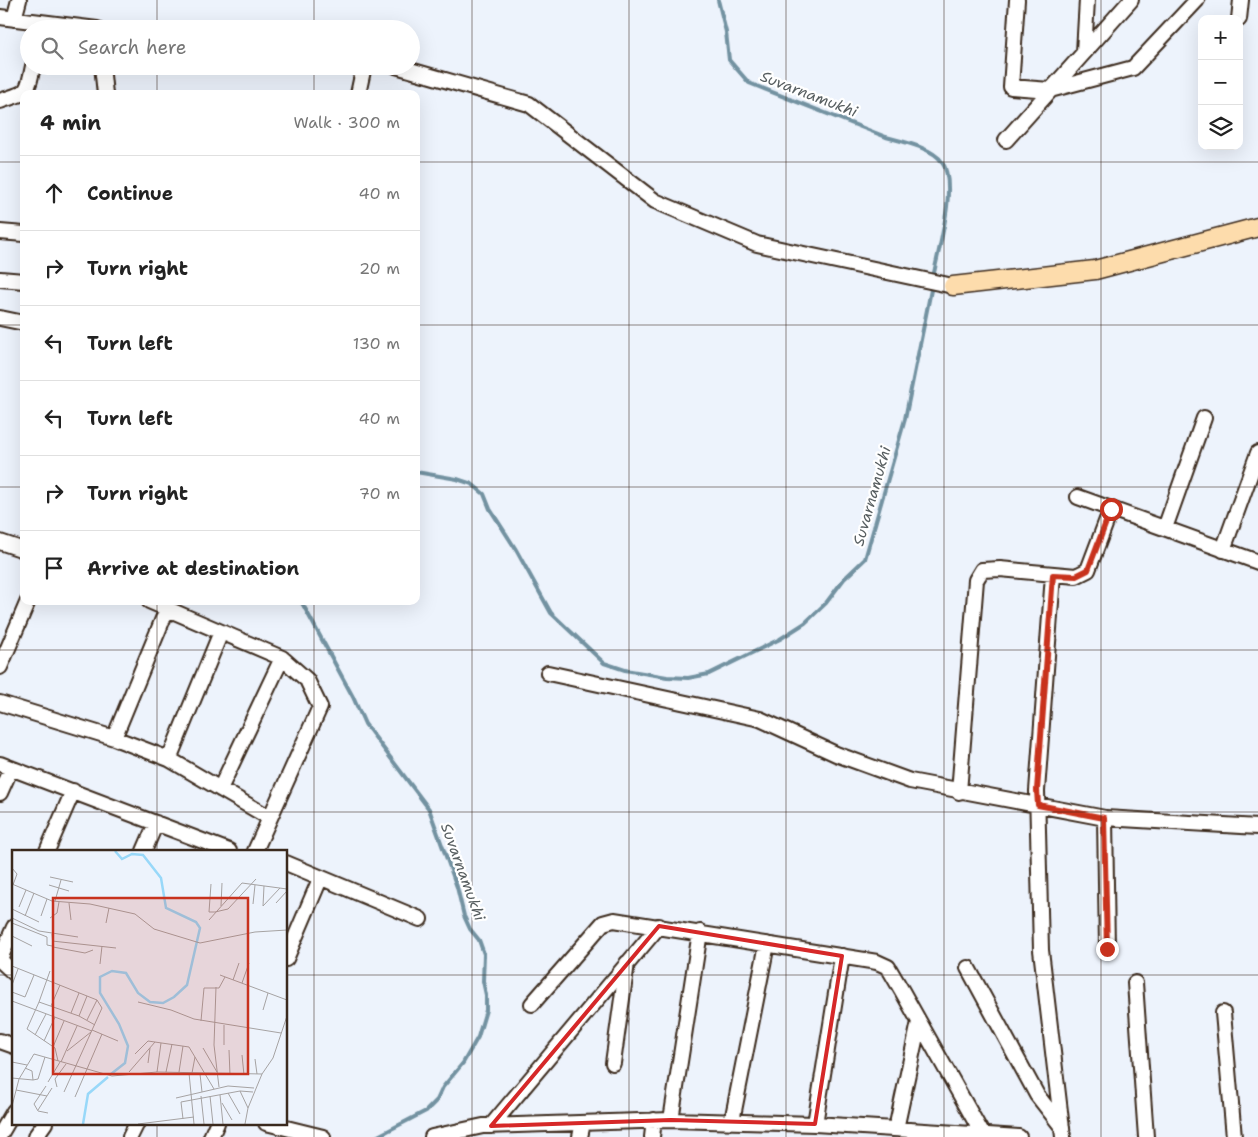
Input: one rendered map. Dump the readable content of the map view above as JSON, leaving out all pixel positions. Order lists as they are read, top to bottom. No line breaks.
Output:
{"water":["Suvarnamukhi"],"page":{"map_buttons":["+","−"],"search":"Search here","heading":["4 min","Walk · 300 m"],"list":[["Continue","40 m"],["Turn right","20 m"],["Turn left","130 m"],["Turn left","40 m"],["Turn right","70 m"],"Arrive at destination"]}}
